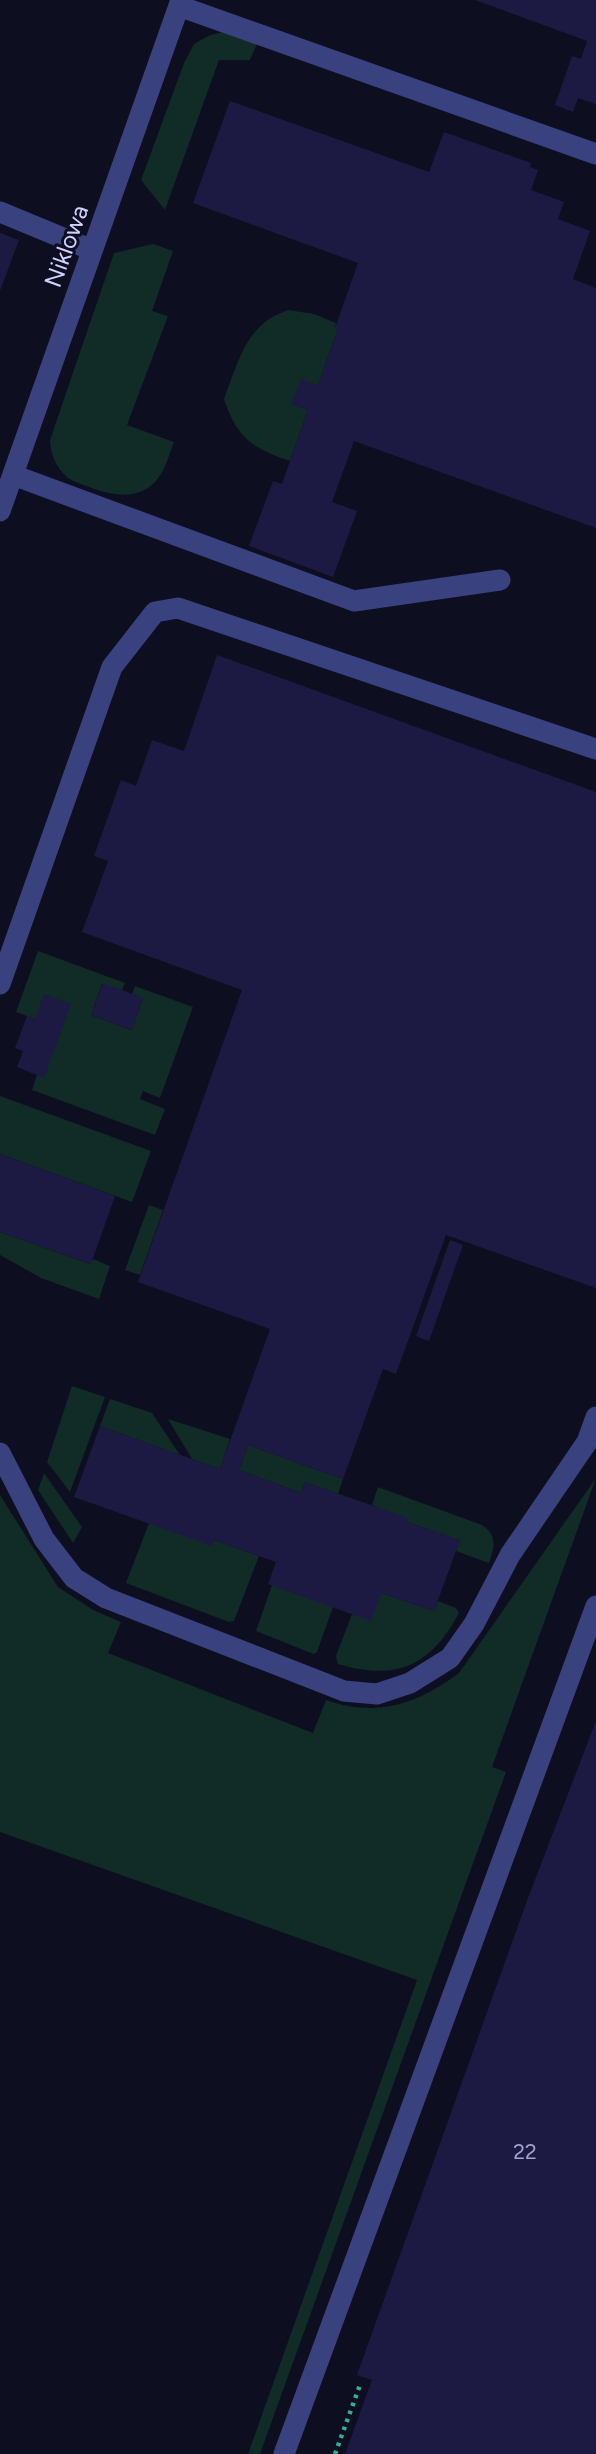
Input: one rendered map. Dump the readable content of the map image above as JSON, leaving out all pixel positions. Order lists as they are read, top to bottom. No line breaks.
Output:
{"streets":{"street":["Niklowa"]},"house_numbers":["22"]}
